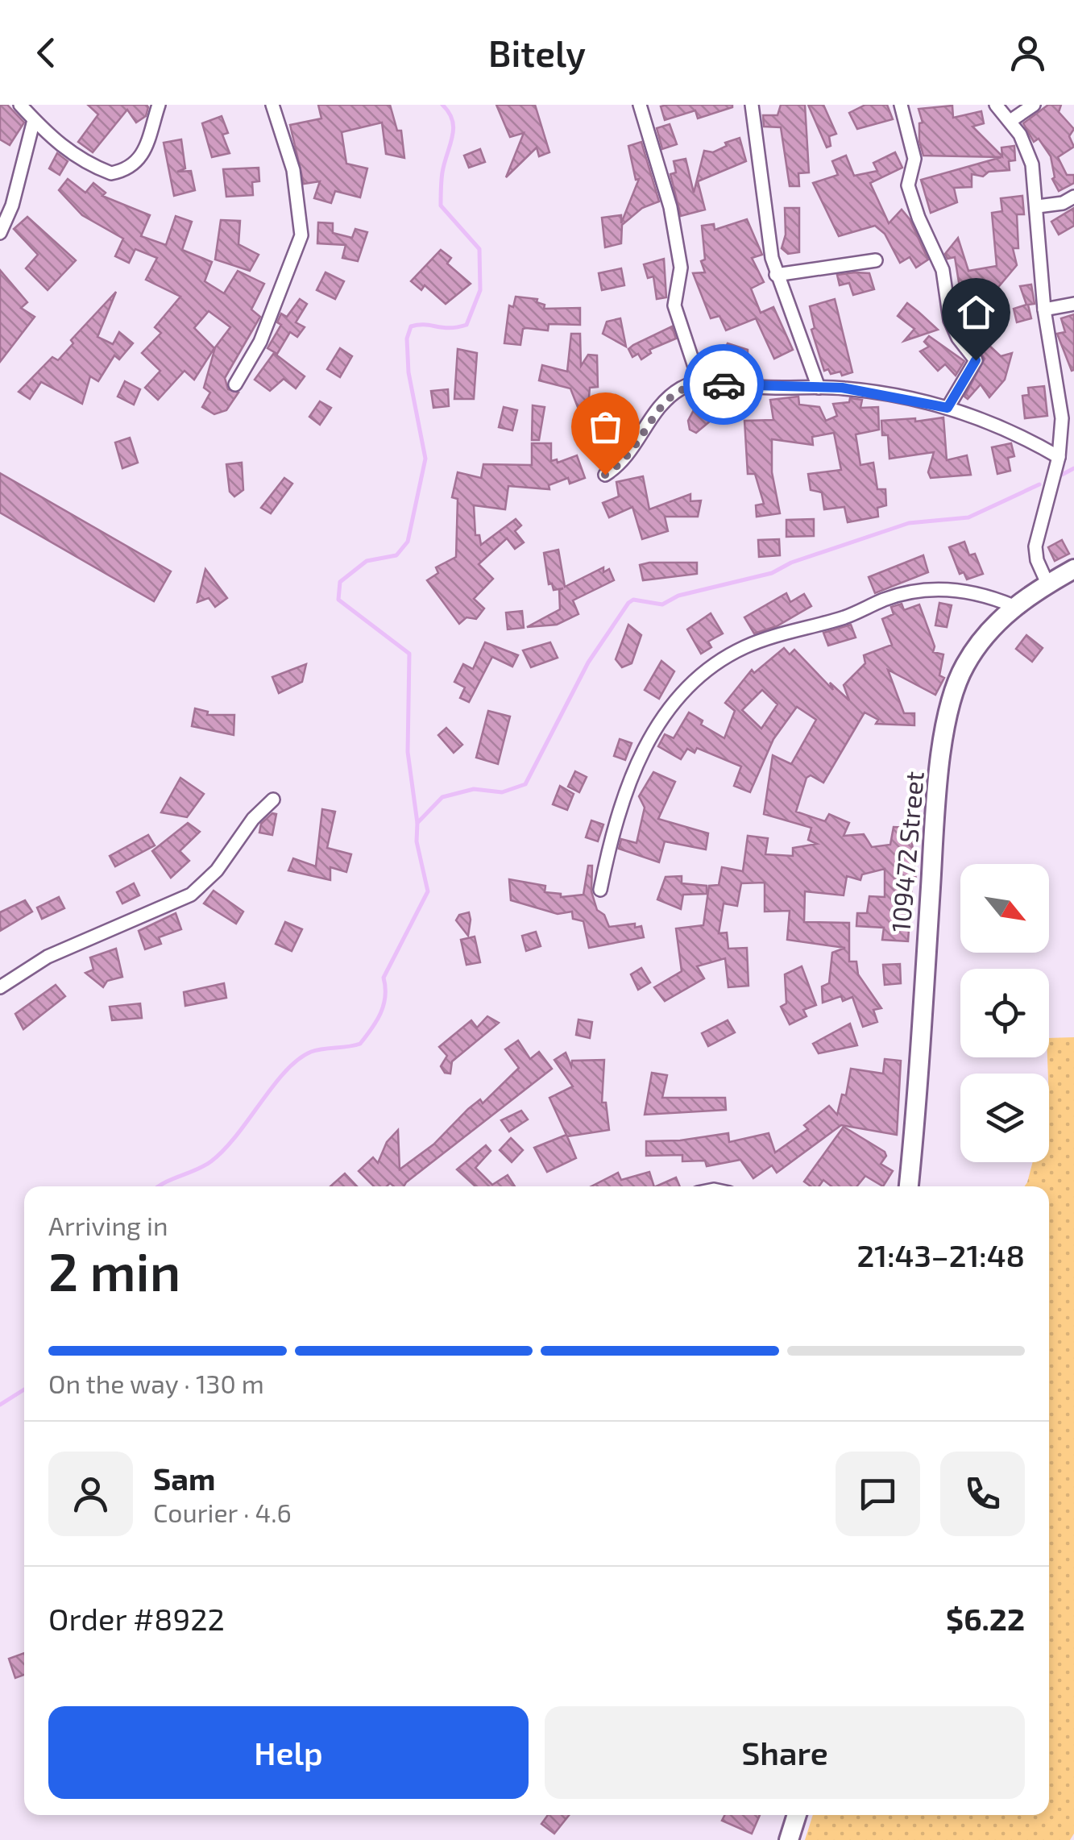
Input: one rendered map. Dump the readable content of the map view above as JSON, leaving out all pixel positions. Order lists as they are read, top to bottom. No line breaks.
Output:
{"streets":{"street":["109472 Street"]},"north":"bottom right","page":{"header":"Bitely","heading":["2 min","Arriving in","21:43–21:48"],"panel":["Sam","Courier · 4.6","Order #8922","$6.22"],"bar":"On the way · 130 m","buttons":["Help","Share"]}}
